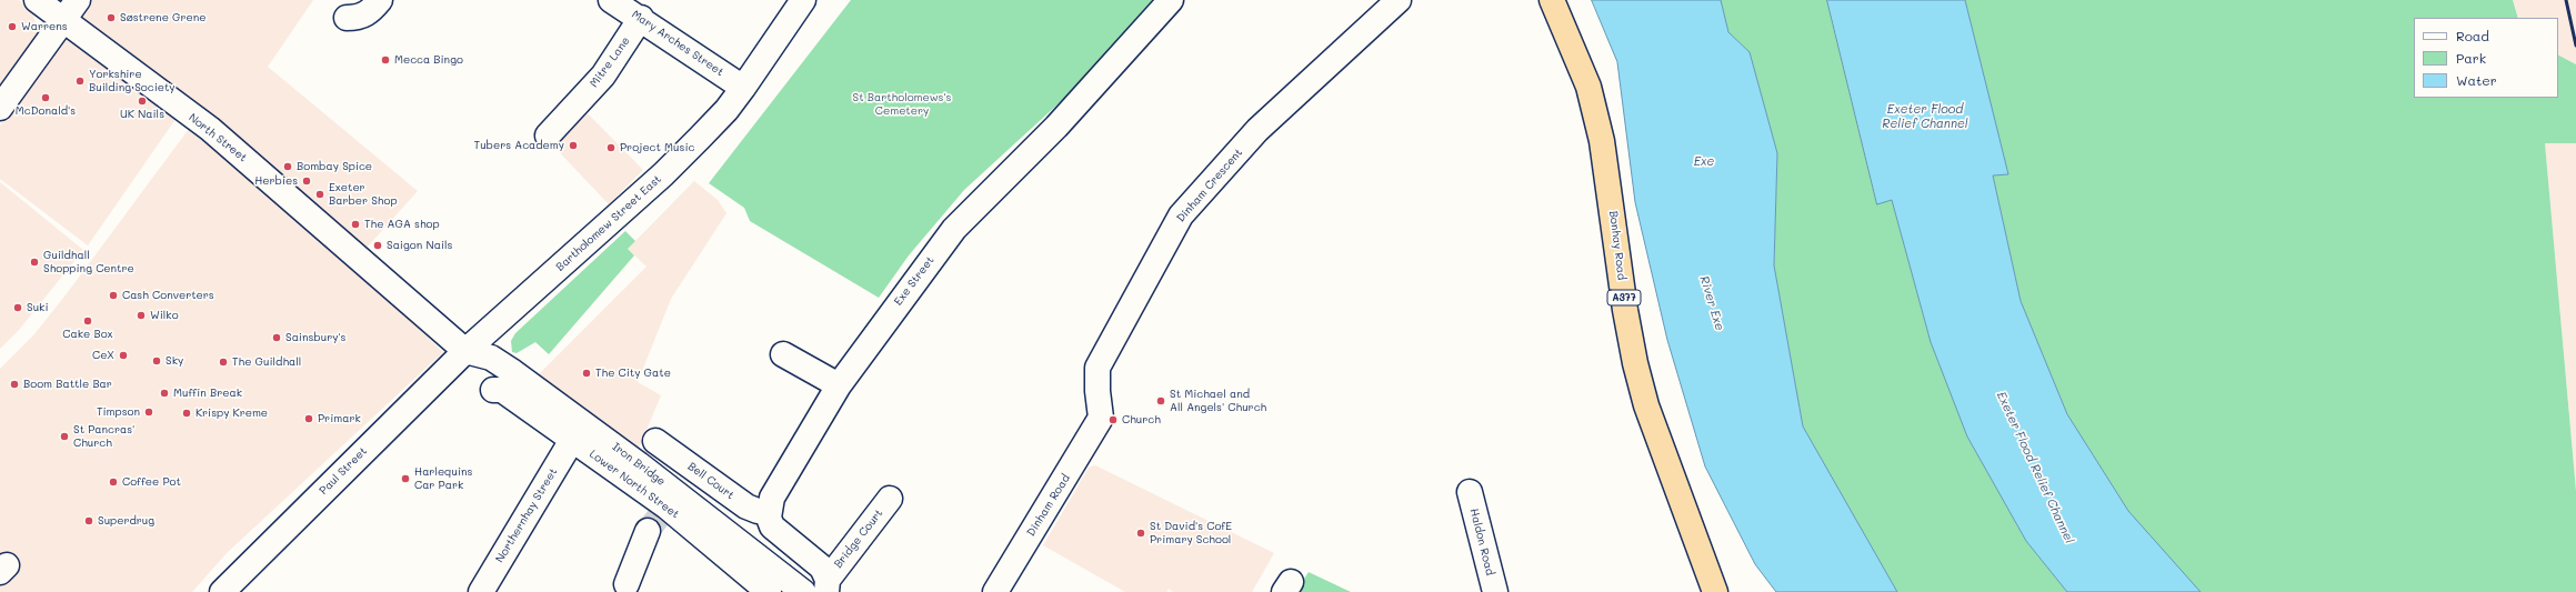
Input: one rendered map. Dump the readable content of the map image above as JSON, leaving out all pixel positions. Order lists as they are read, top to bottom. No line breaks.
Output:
{"streets":{"highway":["Bonhay Road","A377"],"street":["Mary Arches Street","Mitre Lane","North Street","Dinham Crescent","Bartholomew Street East","Exe Street","Iron Bridge","Paul Street","Bell Court","Lower North Street","Dinham Road","Northernhay Street","Bridge Court","Haldon Road"]},"crossings":[["Mary Arches Street","Mitre Lane"],["Mary Arches Street","Bartholomew Street East"],["North Street","Bartholomew Street East"],["North Street","Iron Bridge"],["North Street","Paul Street"],["Dinham Crescent","Dinham Road"],["Bartholomew Street East","Iron Bridge"],["Bartholomew Street East","Paul Street"],["Exe Street","Bell Court"],["Iron Bridge","Paul Street"],["Lower North Street","Northernhay Street"]],"water":["Exeter Flood Relief Channel","Exe","River Exe"],"parks":["St Bartholomews's Cemetery"],"places":["Søstrene Grene","Warrens","Mecca Bingo","Yorkshire Building Society","McDonald's","UK Nails","Tubers Academy","Project Music","Bombay Spice","Herbies","Exeter Barber Shop","The AGA shop","Saigon Nails","Guildhall Shopping Centre","Cash Converters","Suki","Wilko","Cake Box","Sainsbury's","CeX","Sky","The Guildhall","The City Gate","Boom Battle Bar","Muffin Break","St Michael and All Angels' Church","Timpson","Krispy Kreme","Primark","Church","St Pancras' Church","Harlequins Car Park","Coffee Pot","Superdrug","St David's CofE Primary School"],"legend":["Road","Park","Water"]}
